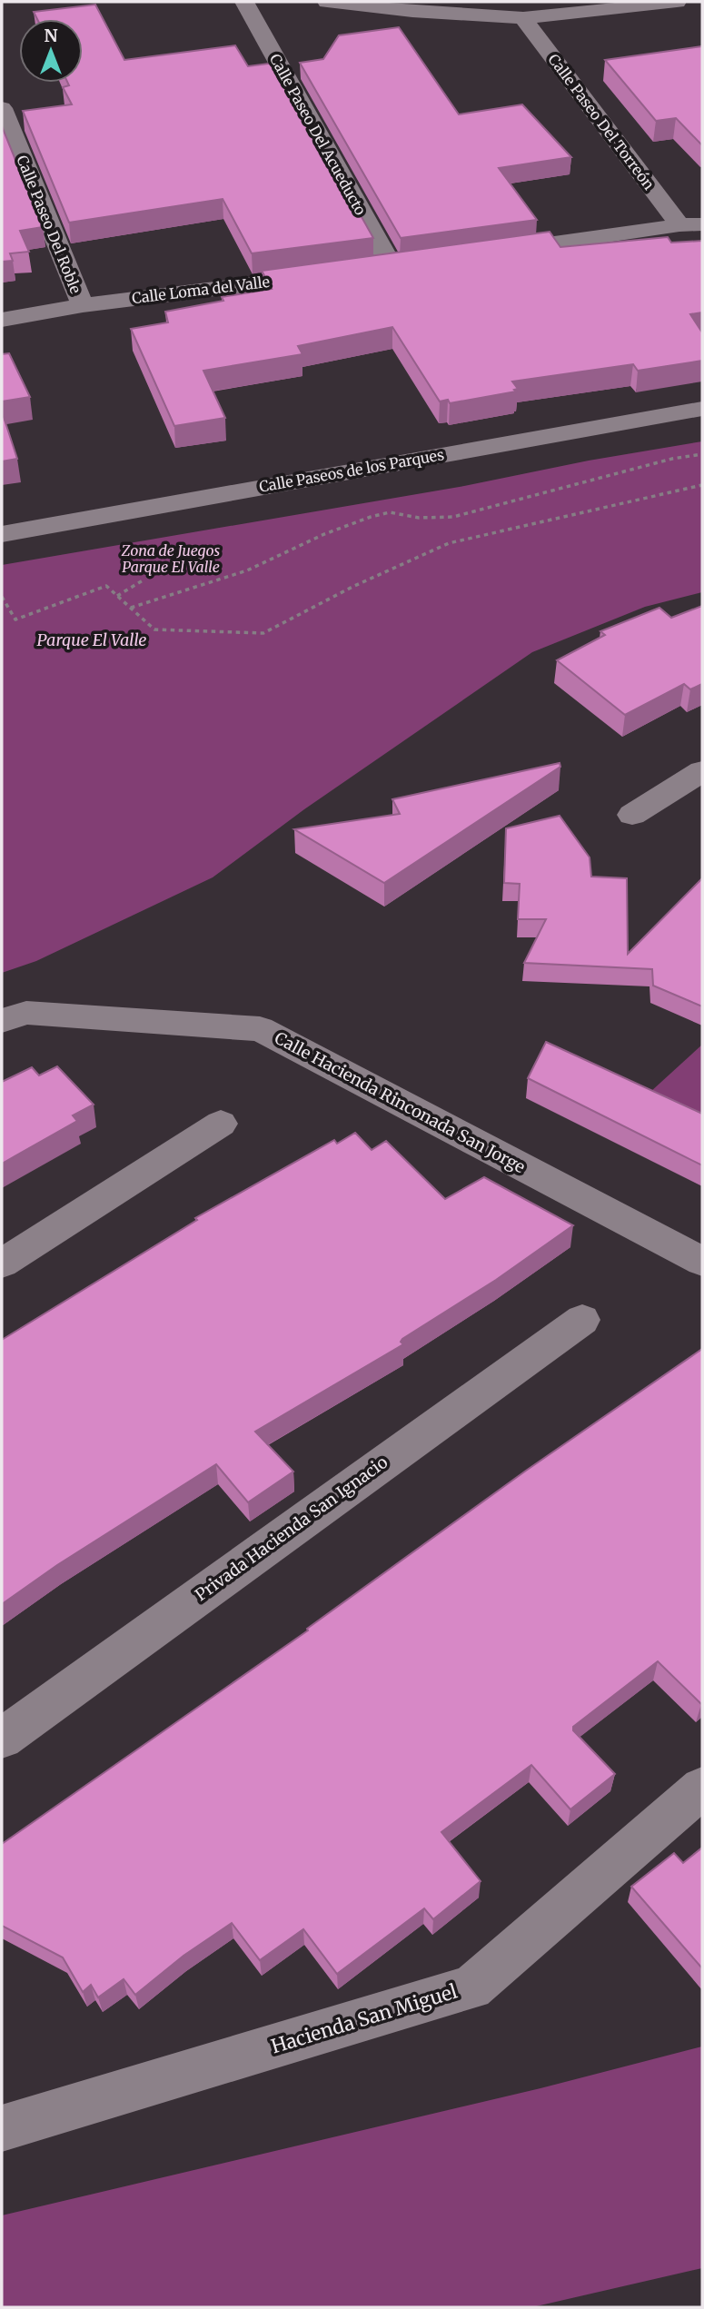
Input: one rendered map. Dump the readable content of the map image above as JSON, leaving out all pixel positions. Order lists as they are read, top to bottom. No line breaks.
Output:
{"streets":{"street":["Calle Paseo Del Torreón","Calle Paseo Del Acueducto","Calle Paseo Del Roble","Calle Loma del Valle","Calle Paseos de los Parques","Calle Hacienda Rinconada San Jorge","Privada Hacienda San Ignacio","Hacienda San Miguel"]},"crossings":[["Calle Paseo Del Roble","Calle Loma del Valle"]],"parks":["Zona de Juegos Parque El Valle","Parque El Valle"],"north":"top"}
